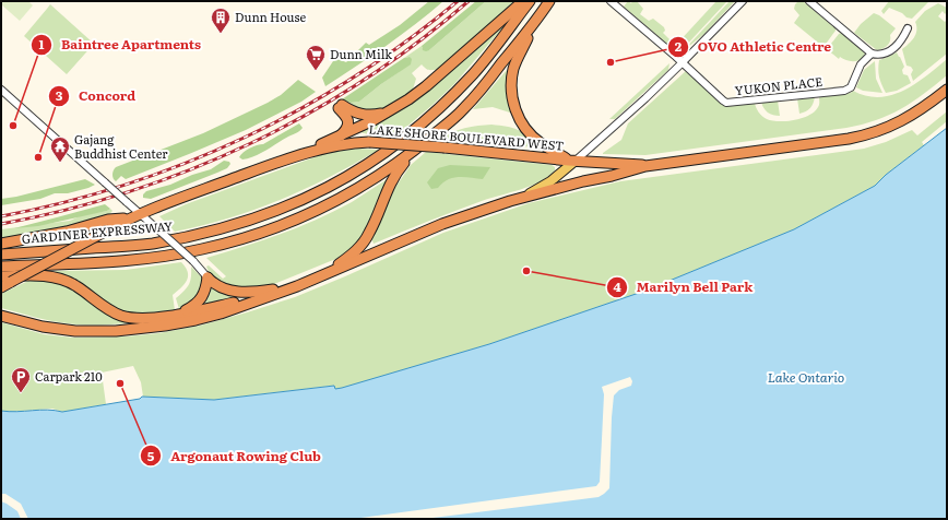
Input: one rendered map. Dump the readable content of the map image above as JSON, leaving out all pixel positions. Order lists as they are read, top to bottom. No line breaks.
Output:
{"streets":{"highway":["LAKE SHORE BOULEVARD WEST","GARDINER EXPRESSWAY"],"street":["YUKON PLACE"]},"water":["Lake Ontario"],"places":{"building":["Dunn House"],"other":["OVO Athletic Centre","Baintree Apartments","Concord","Marilyn Bell Park","Argonaut Rowing Club"],"supermarket":["Dunn Milk"],"temple":["Gajang Buddhist Center"],"parking":["Carpark 210"]}}
